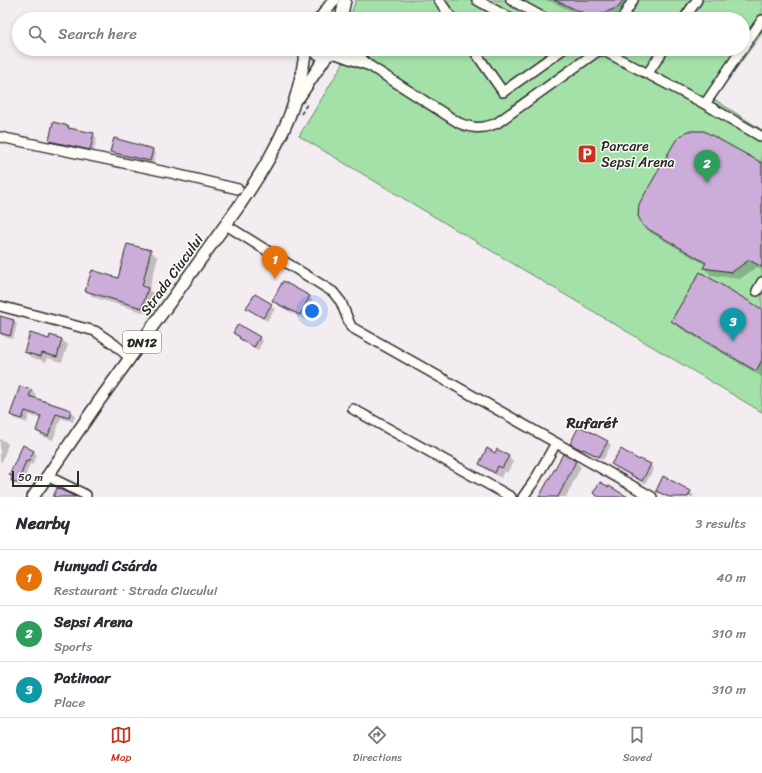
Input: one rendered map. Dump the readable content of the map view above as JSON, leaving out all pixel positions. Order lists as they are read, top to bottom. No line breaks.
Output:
{"streets":{"main road":["Strada Ciucului","DN12"]},"crossings":[["Strada Ciucului","DN12"]],"districts":["Rufarét"],"places":{"parking":["Parcare Sepsi Arena"]},"scale_bar":"50 m","page":{"search":"Search here","pins":["2","1","3"],"scale":"50 m","heading":["Nearby","3 results"],"list":[{"mark":"1","name":"Hunyadi Csárda","note":"Restaurant · Strada Ciucului","value":"40 m"},{"mark":"2","name":"Sepsi Arena","note":"Sports","value":"310 m"},{"mark":"3","name":"Patinoar","note":"Place","value":"310 m"}],"nav":["Map","Directions","Saved"]}}
